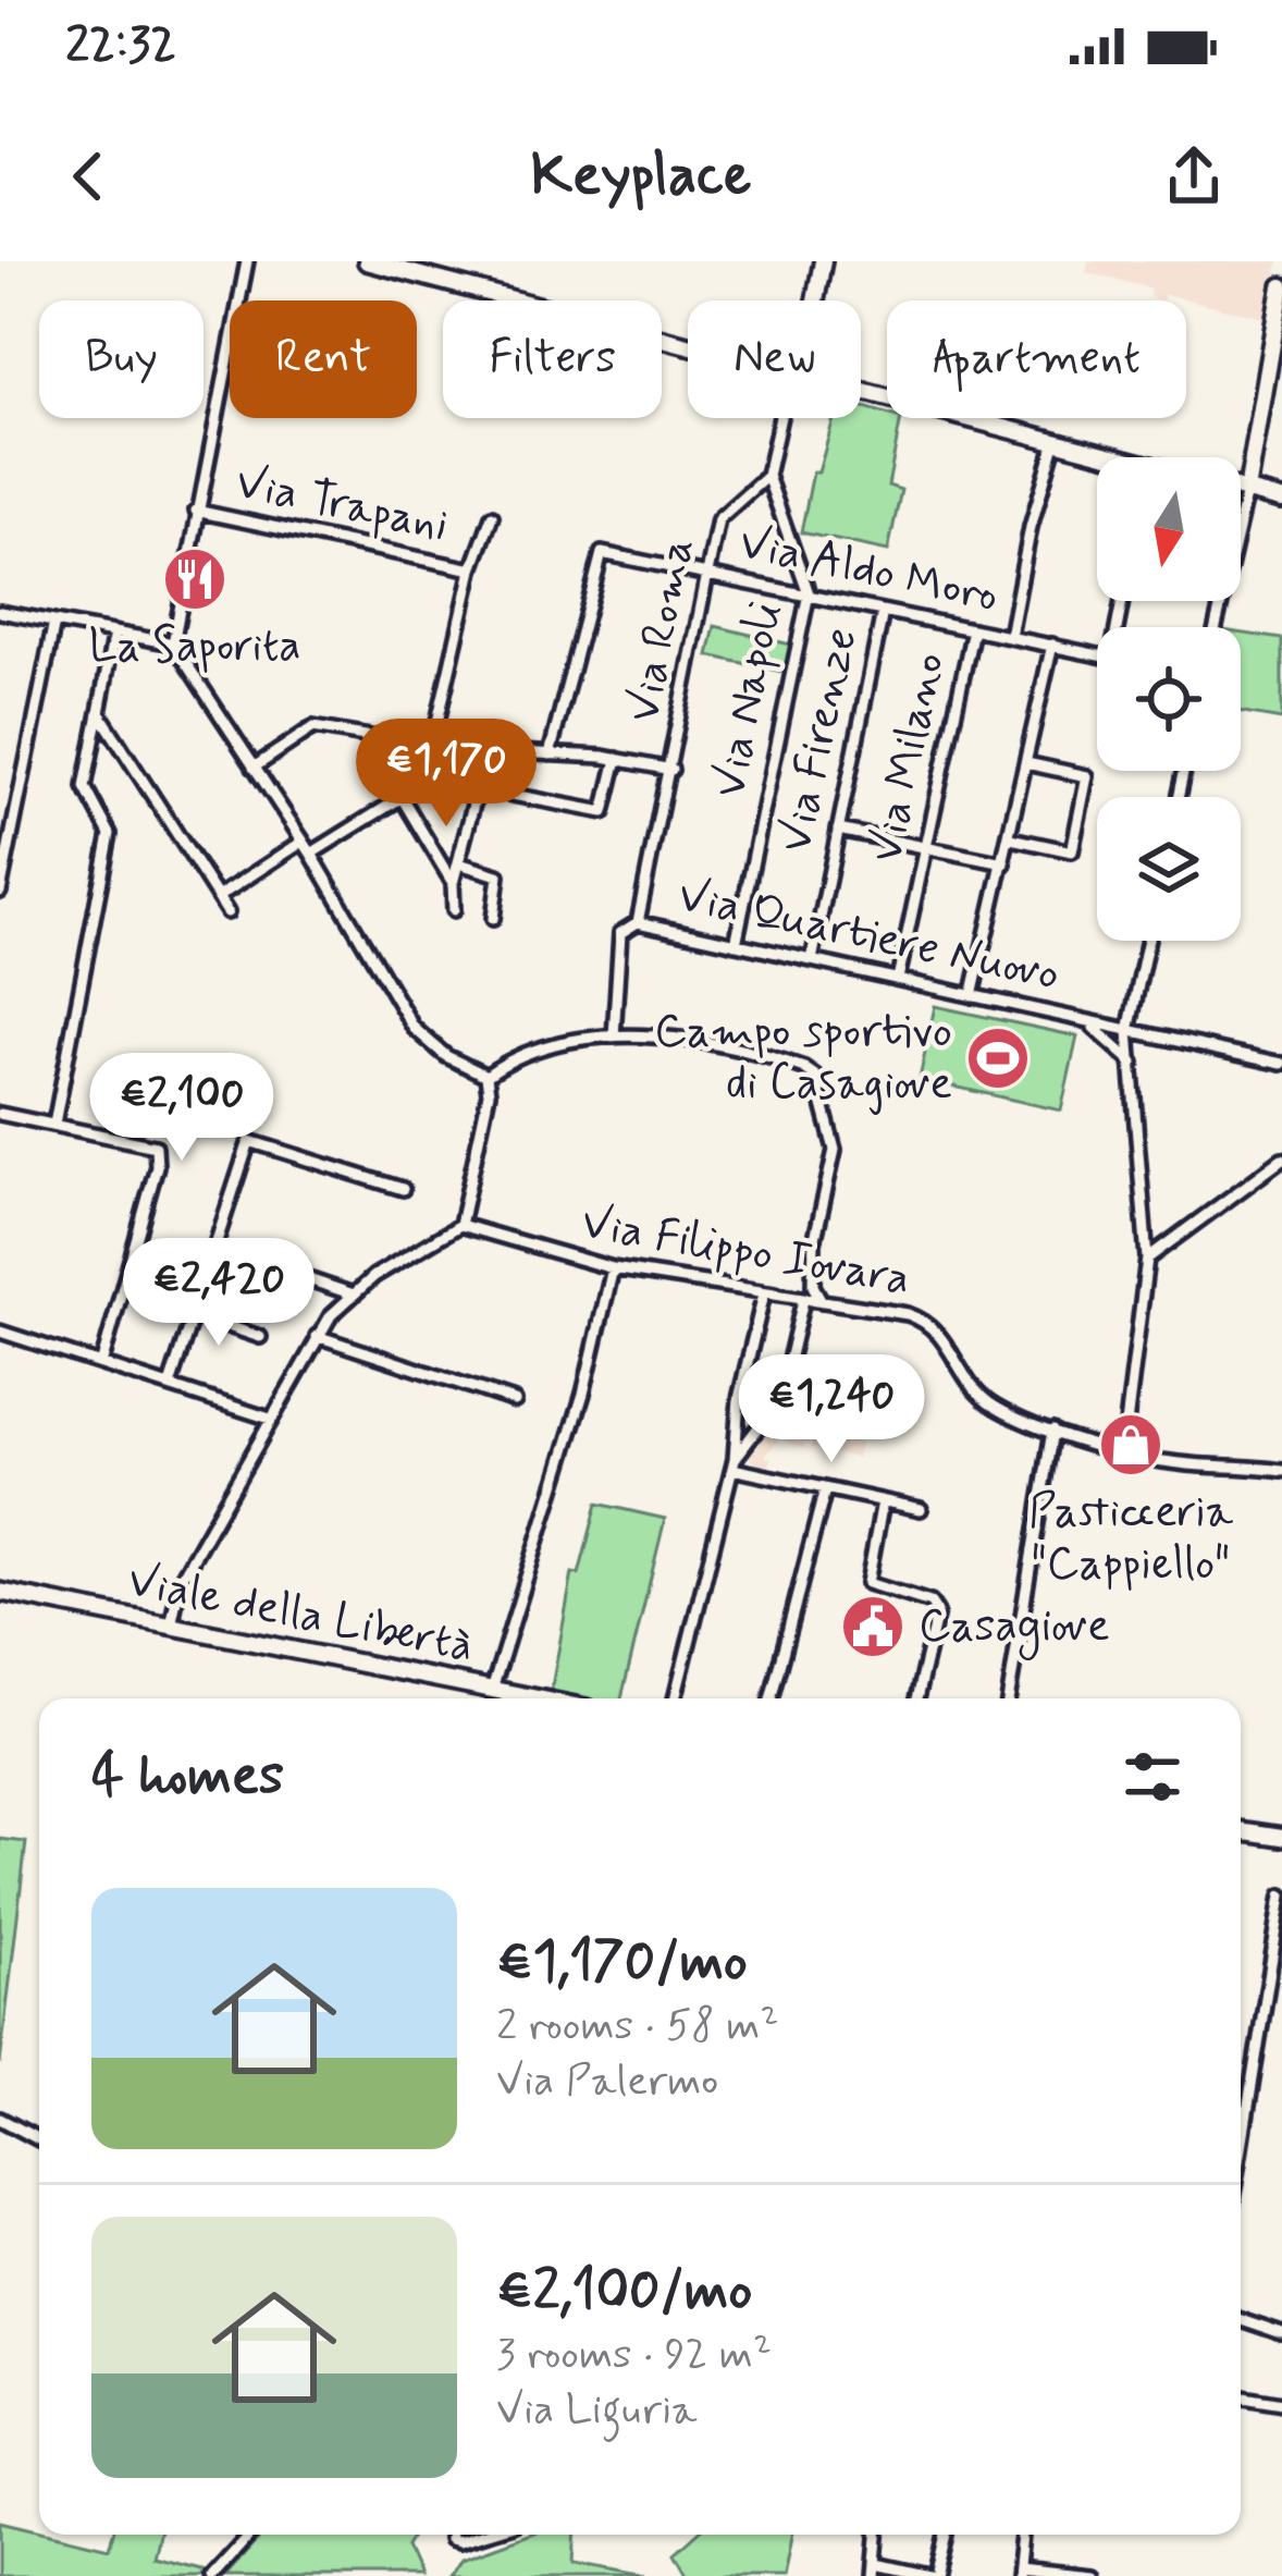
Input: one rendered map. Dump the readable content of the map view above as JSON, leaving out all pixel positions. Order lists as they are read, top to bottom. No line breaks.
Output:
{"streets":{"street":["Via Trapani","Via Aldo Moro","Via Roma","Via Napoli","Via Firenze","Via Milano","Via Quartiere Nuovo","Via Filippo Iovara","Viale della Libertà"]},"crossings":[["Via Aldo Moro","Via Roma"],["Via Aldo Moro","Via Napoli"],["Via Aldo Moro","Via Firenze"],["Via Aldo Moro","Via Milano"],["Via Roma","Via Napoli"],["Via Roma","Via Quartiere Nuovo"],["Via Napoli","Via Quartiere Nuovo"],["Via Firenze","Via Quartiere Nuovo"],["Via Milano","Via Quartiere Nuovo"]],"places":{"restaurant":["La Saporita"],"sports":["Campo sportivo di Casagiove"],"shop":["Pasticceria \"Cappiello\""],"public building":["Casagiove"]},"north":"bottom","page":{"status":"22:32","header":"Keyplace","chip":["Buy","Rent","Filters","New","Apartment"],"price":["€1,170","€2,100","€2,420","€1,240"],"heading":"4 homes","list":[{"name":"€1,170/mo","note":"2 rooms · 58 m² · Via Palermo"},{"name":"€2,100/mo","note":"3 rooms · 92 m² · Via Liguria"}]}}
